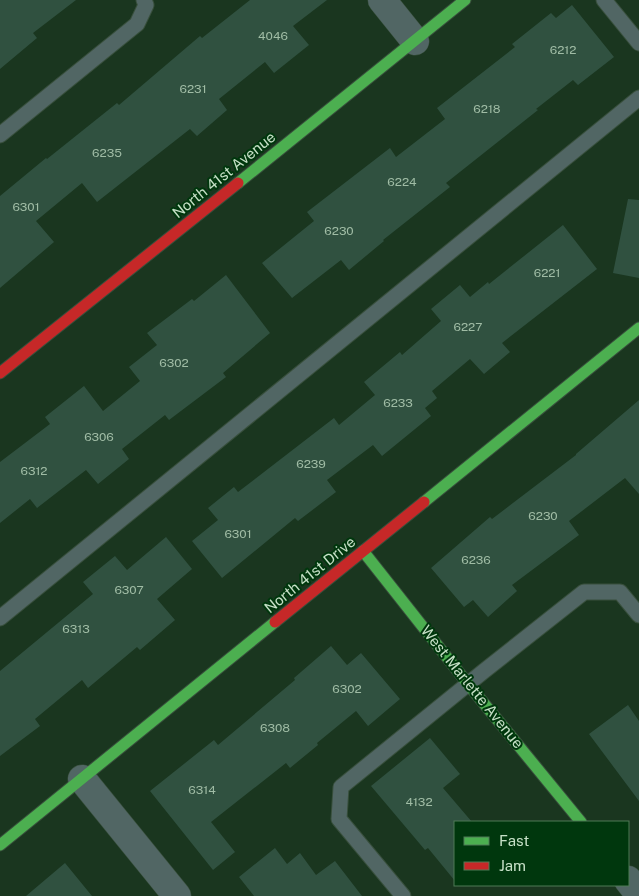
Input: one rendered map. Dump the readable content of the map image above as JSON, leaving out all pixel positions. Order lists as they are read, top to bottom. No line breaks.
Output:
{"streets":{"street":["North 41st Avenue","North 41st Drive","West Marlette Avenue"]},"crossings":[["North 41st Drive","West Marlette Avenue"]],"house_numbers":["4046","6212","6231","6218","6235","6224","6301","6230","6221","6227","6302","6233","6306","6239","6312","6230","6301","6236","6307","6313","6302","6308","6314","4132"],"legend":["Fast","Jam"]}
